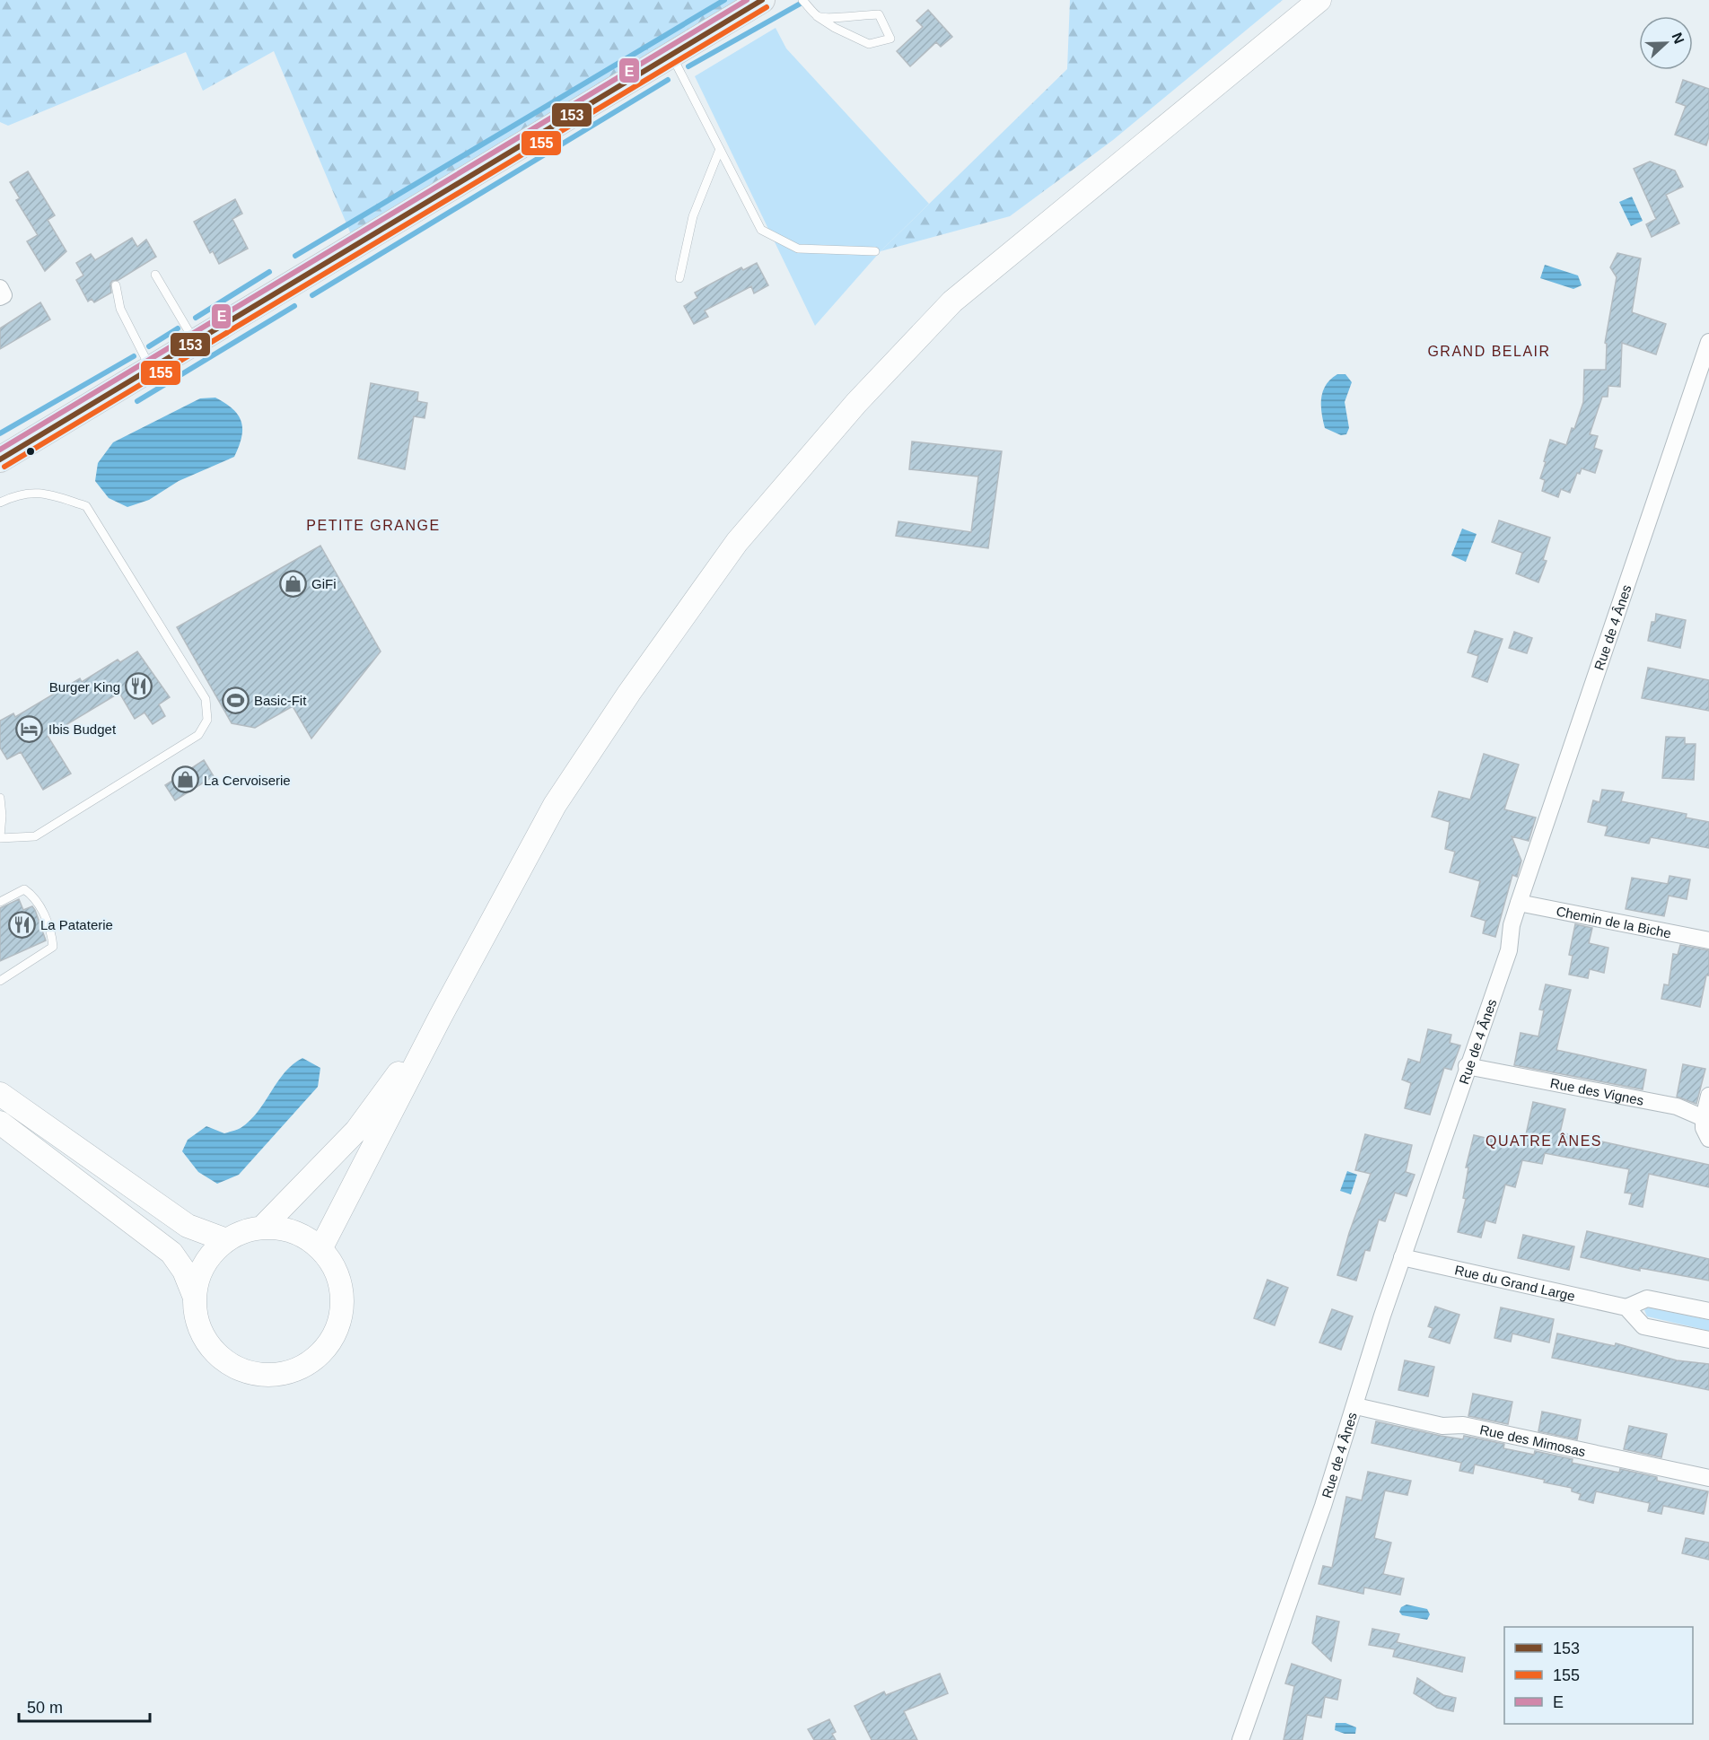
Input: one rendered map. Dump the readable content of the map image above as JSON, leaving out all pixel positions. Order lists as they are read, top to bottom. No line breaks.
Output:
{"streets":{"street":["Rue de 4 Ânes","Chemin de la Biche","Rue des Vignes","Rue du Grand Large","Rue des Mimosas"]},"crossings":[["Rue de 4 Ânes","Chemin de la Biche"],["Rue de 4 Ânes","Rue des Vignes"],["Rue de 4 Ânes","Rue du Grand Large"],["Rue de 4 Ânes","Rue des Mimosas"]],"districts":["GRAND BELAIR","PETITE GRANGE","QUATRE ÂNES"],"places":{"shop":["GiFi","La Cervoiserie"],"restaurant":["Burger King","La Pataterie"],"sports":["Basic-Fit"],"hotel":["Ibis Budget"]},"lines":["transit line 153","transit line E","transit line 155"],"legend":["153","155","E"],"scale_bar":"50 m","north":"right"}
